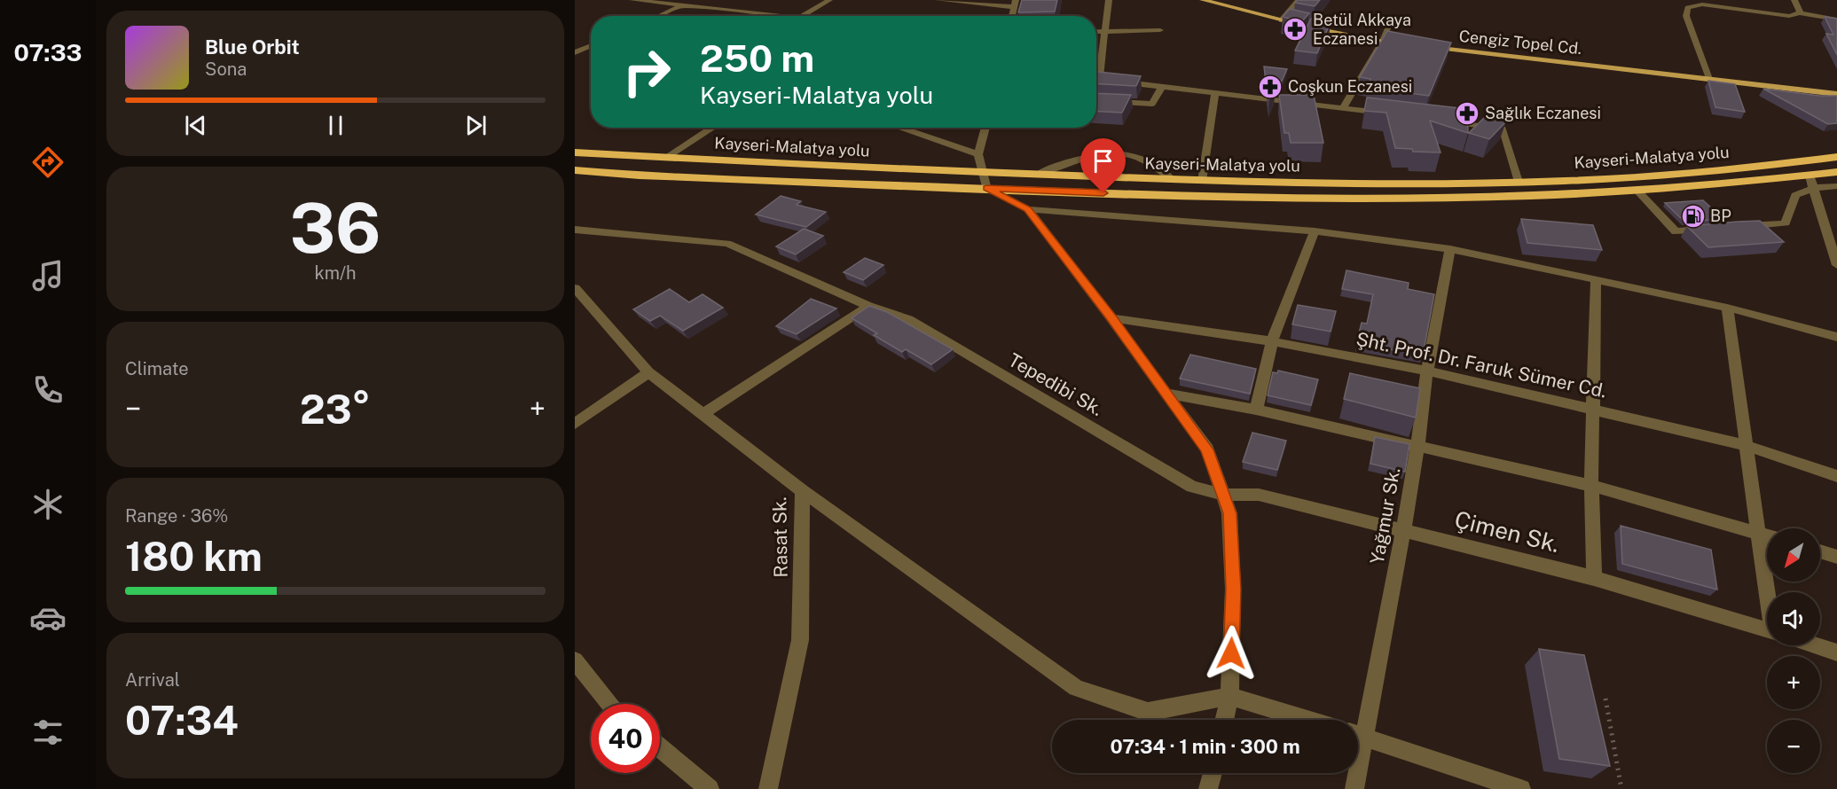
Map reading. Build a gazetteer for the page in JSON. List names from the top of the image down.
{
  "streets": {
    "highway": ["Kayseri-Malatya yolu"],
    "main road": ["Cengiz Topel Cd."],
    "street": [
      "Şht. Prof. Dr. Faruk Sümer Cd.",
      "Tepedibi Sk.",
      "Yağmur Sk.",
      "Çimen Sk.",
      "Rasat Sk."
    ]
  },
  "crossings": [
    ["Şht. Prof. Dr. Faruk Sümer Cd.", "Yağmur Sk."],
    ["Tepedibi Sk.", "Çimen Sk."],
    ["Yağmur Sk.", "Çimen Sk."]
  ],
  "places": {
    "pharmacy": ["Betül Akkaya Eczanesi", "Coşkun Eczanesi", "Sağlık Eczanesi"],
    "fuel station": ["BP"]
  },
  "north": "bottom left",
  "page": {
    "tabs": "07:33",
    "turn": ["250 m", "Kayseri-Malatya yolu"],
    "song": ["Blue Orbit", "Sona"],
    "tile": [
      ["36", "km/h"],
      "Climate",
      ["Range · 36%", "180 km"],
      ["Arrival", "07:34"]
    ],
    "heat": ["−", "23°", "+"],
    "map_buttons": ["+", "−"],
    "limit": "40",
    "trip": "07:34 · 1 min · 300 m"
  }
}
